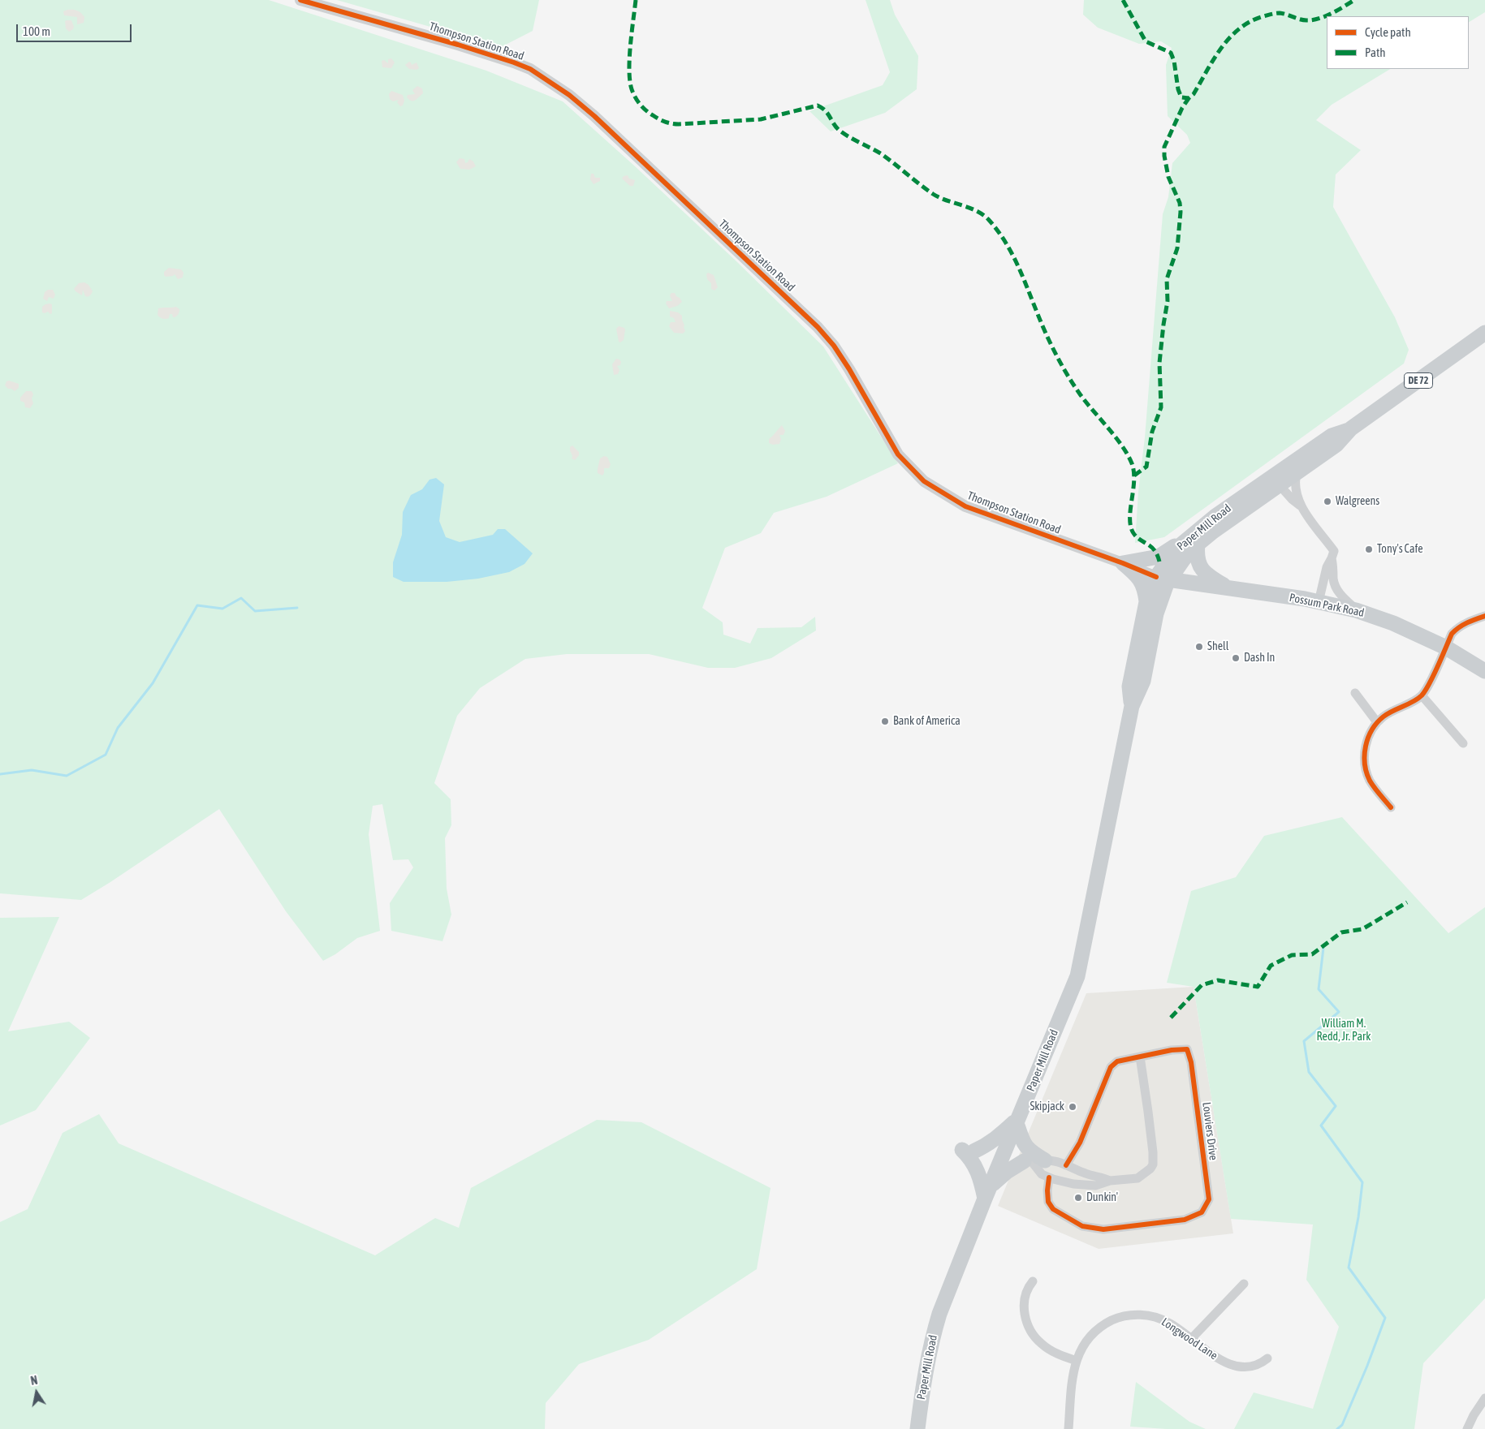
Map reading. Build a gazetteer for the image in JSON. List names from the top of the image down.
{
  "streets": {
    "main road": ["DE 72", "Paper Mill Road", "Possum Park Road"],
    "street": ["Thompson Station Road", "Louviers Drive", "Longwood Lane"]
  },
  "crossings": [
    ["Thompson Station Road", "Paper Mill Road"],
    ["Thompson Station Road", "Possum Park Road"],
    ["Paper Mill Road", "Possum Park Road"]
  ],
  "parks": ["William M. Redd, Jr. Park"],
  "places": [
    "Walgreens",
    "Tony's Cafe",
    "Shell",
    "Dash In",
    "Bank of America",
    "Skipjack",
    "Dunkin'"
  ],
  "legend": ["Cycle path", "Path"],
  "scale_bar": "100 m",
  "north": "top"
}
